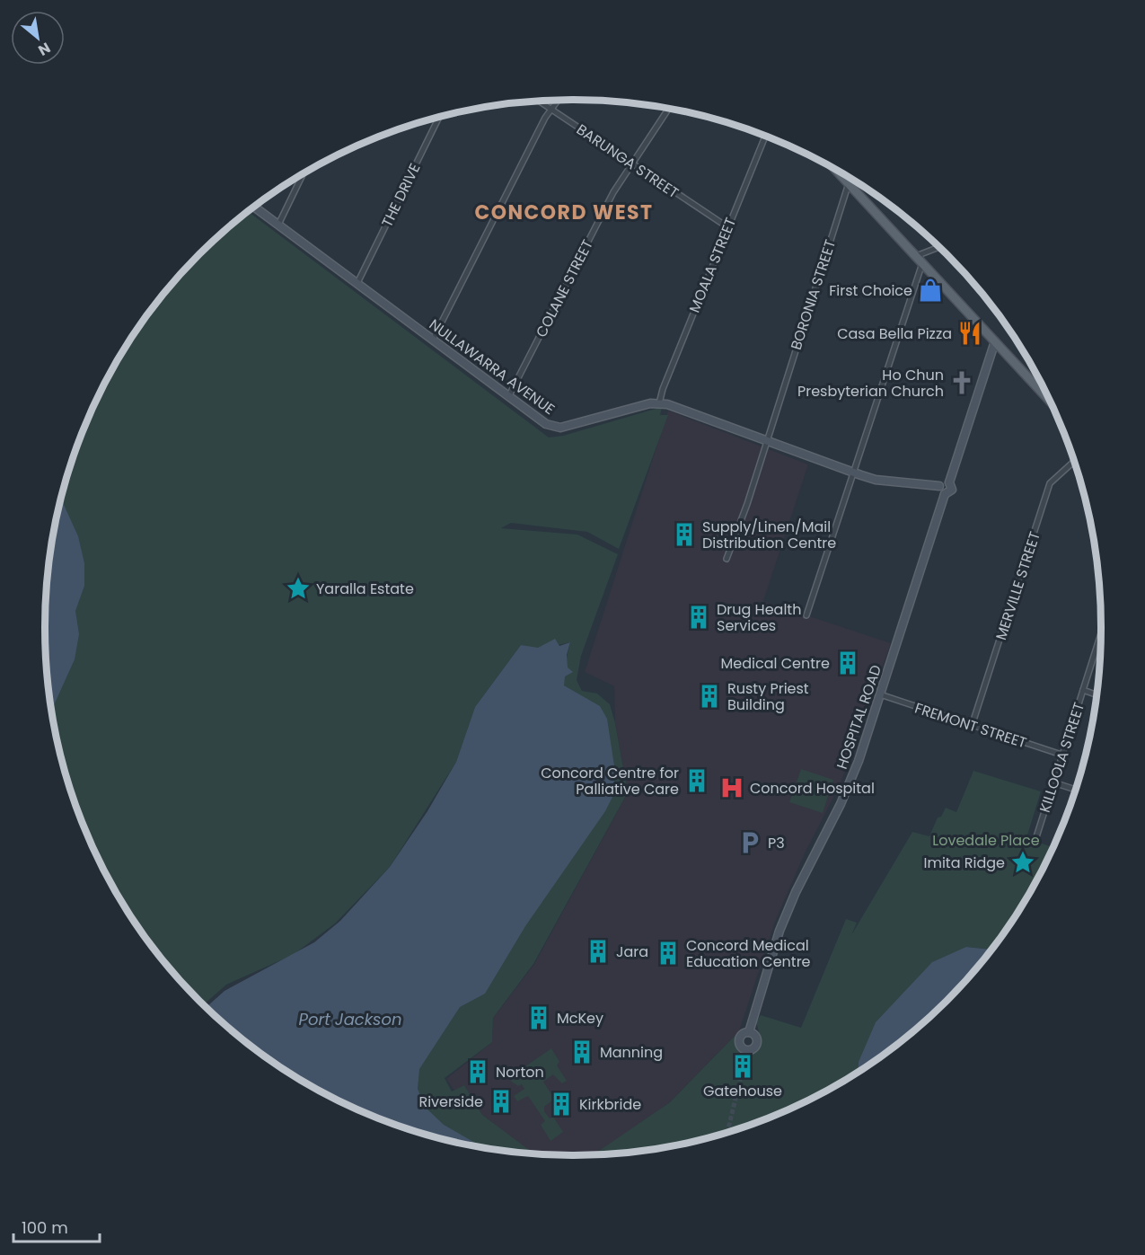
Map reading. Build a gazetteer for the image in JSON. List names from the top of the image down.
{
  "streets": {
    "main road": ["NULLAWARRA AVENUE", "HOSPITAL ROAD"],
    "street": [
      "BARUNGA STREET",
      "THE DRIVE",
      "MOALA STREET",
      "COLANE STREET",
      "BORONIA STREET",
      "MERVILLE STREET",
      "FREMONT STREET",
      "KILLOOLA STREET"
    ]
  },
  "crossings": [
    ["BARUNGA STREET", "MOALA STREET"],
    ["BARUNGA STREET", "COLANE STREET"],
    ["THE DRIVE", "NULLAWARRA AVENUE"],
    ["MOALA STREET", "NULLAWARRA AVENUE"],
    ["COLANE STREET", "NULLAWARRA AVENUE"],
    ["BORONIA STREET", "NULLAWARRA AVENUE"],
    ["NULLAWARRA AVENUE", "HOSPITAL ROAD"],
    ["MERVILLE STREET", "FREMONT STREET"],
    ["HOSPITAL ROAD", "FREMONT STREET"],
    ["FREMONT STREET", "KILLOOLA STREET"]
  ],
  "districts": ["CONCORD WEST"],
  "water": ["Port Jackson"],
  "parks": ["Lovedale Place"],
  "places": {
    "shop": ["First Choice"],
    "restaurant": ["Casa Bella Pizza"],
    "church": ["Ho Chun Presbyterian Church"],
    "building": [
      "Supply/Linen/Mail Distribution Centre",
      "Drug Health Services",
      "Medical Centre",
      "Rusty Priest Building",
      "Concord Centre for Palliative Care",
      "Jara",
      "Concord Medical Education Centre",
      "McKey",
      "Manning",
      "Gatehouse",
      "Norton",
      "Riverside",
      "Kirkbride"
    ],
    "place": ["Yaralla Estate", "Imita Ridge"],
    "hospital": ["Concord Hospital"],
    "parking": ["P3"]
  },
  "scale_bar": "100 m",
  "north": "bottom right"
}
